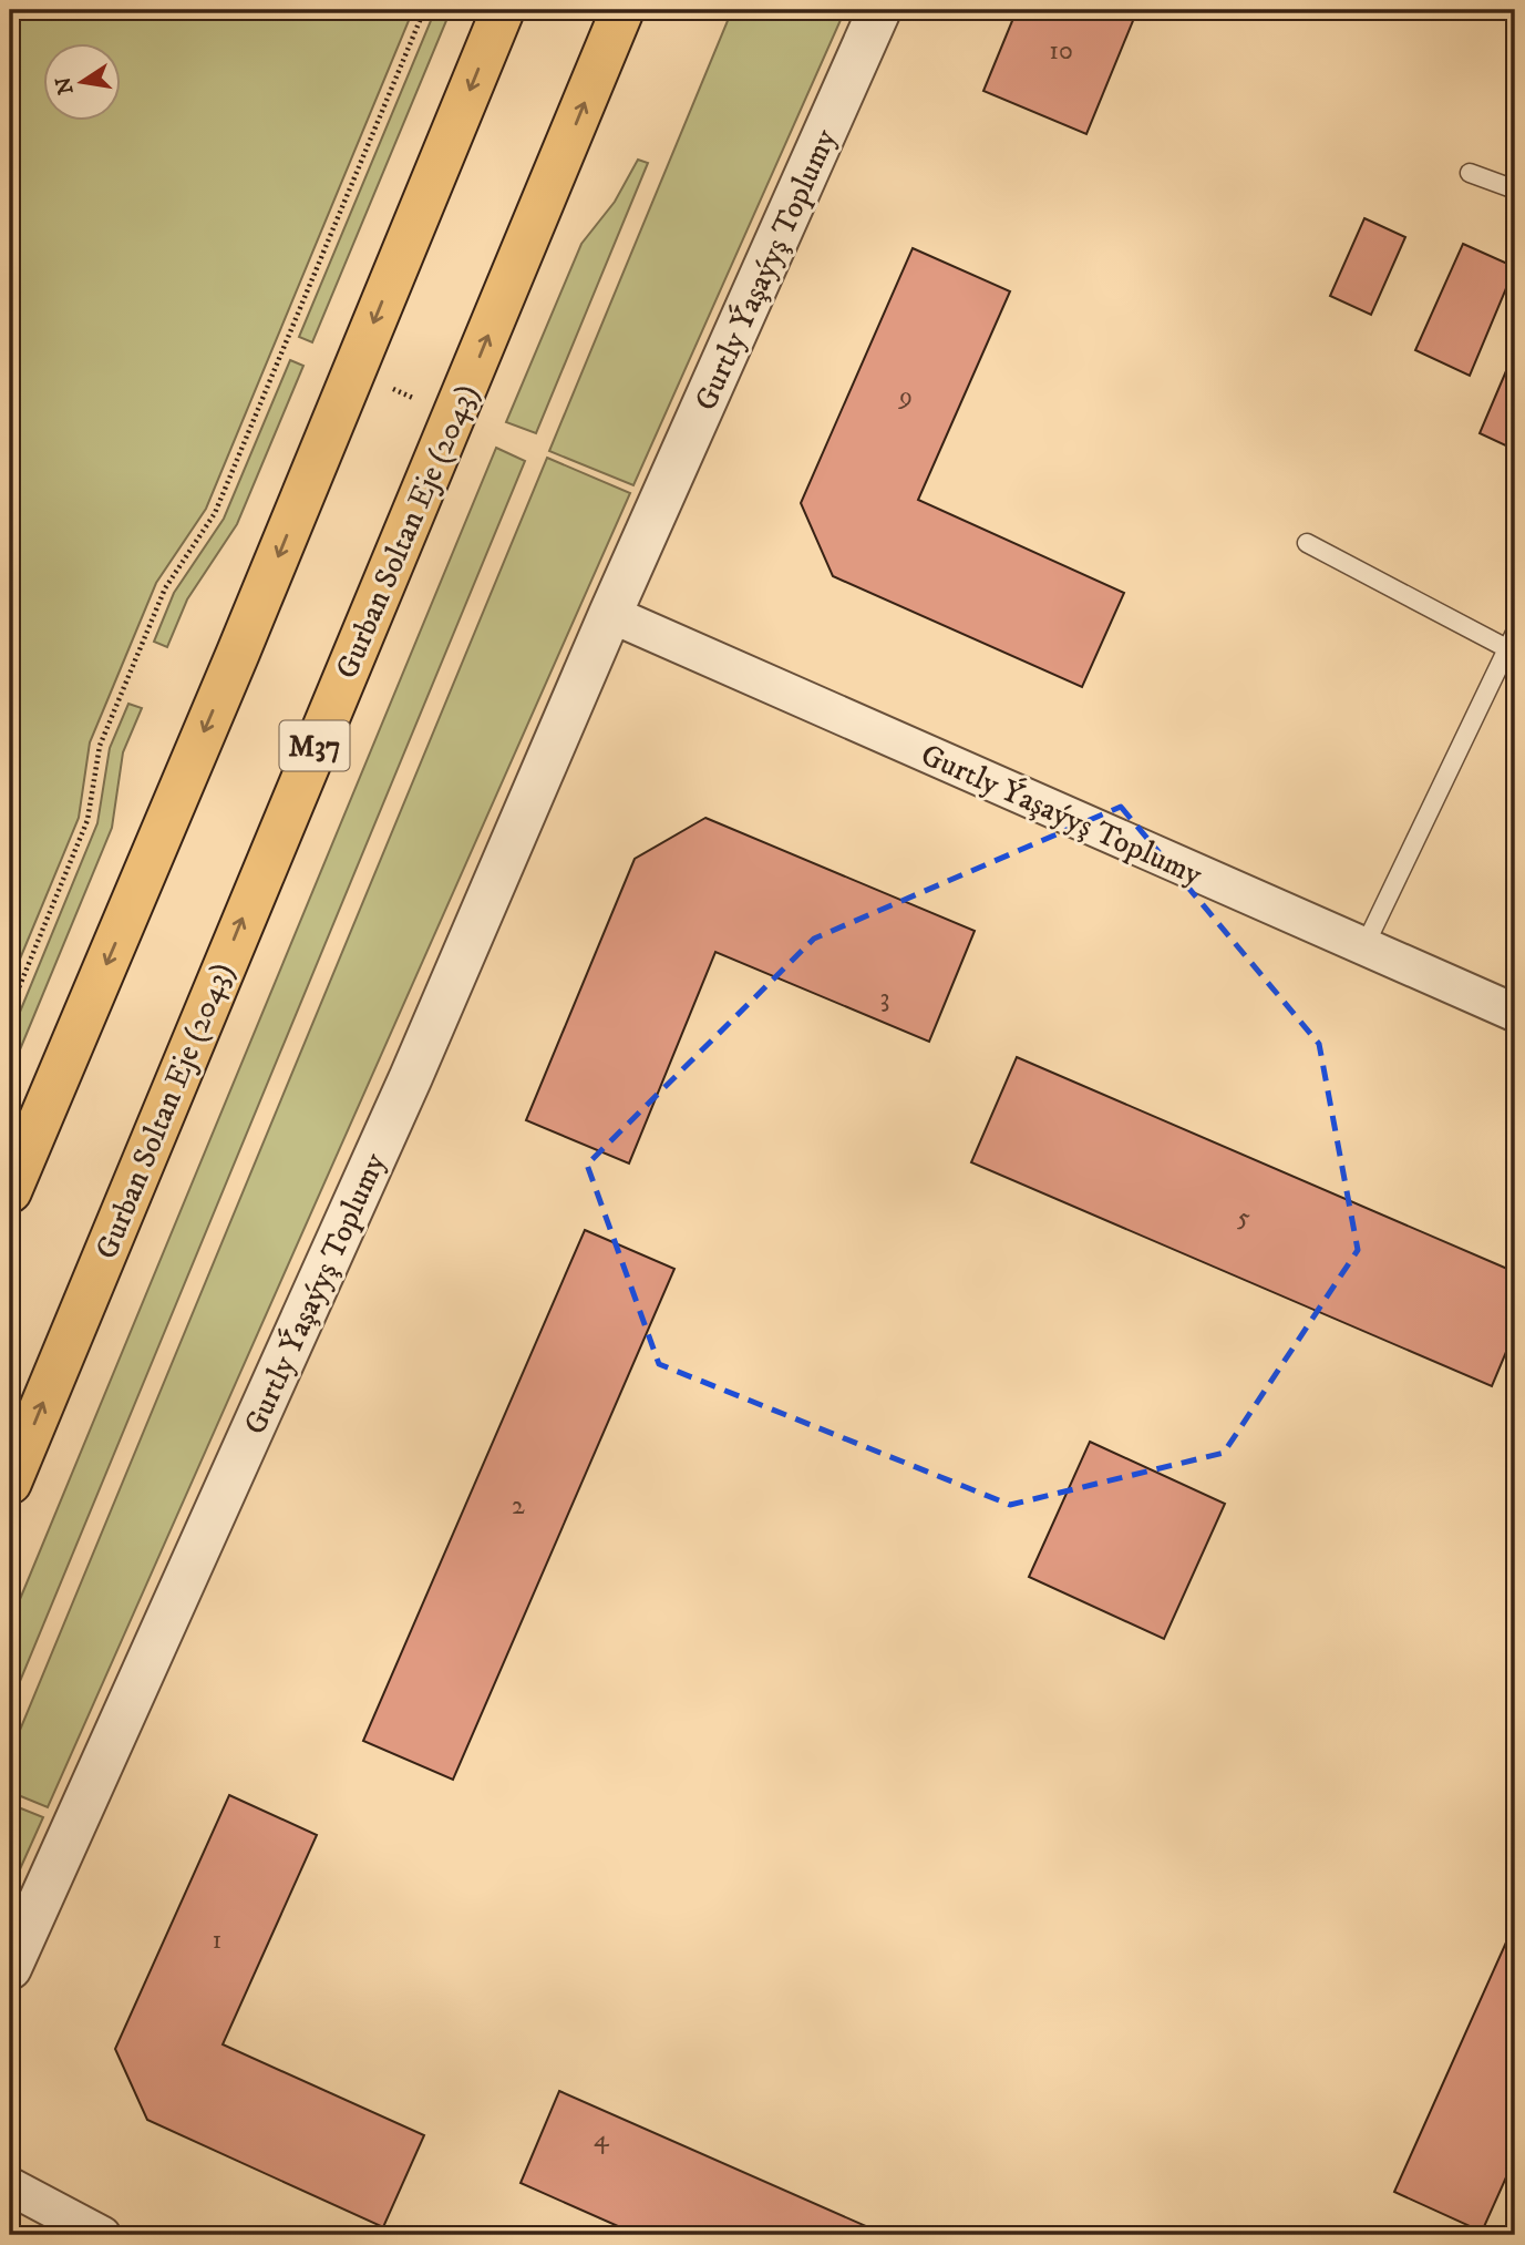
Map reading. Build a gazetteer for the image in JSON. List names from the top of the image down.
{
  "streets": {
    "highway": ["Gurban Soltan Eje (2043)", "M37"],
    "street": ["Gurtly Ýaşaýyş Toplumy"]
  },
  "house_numbers": [
    "10",
    "9",
    "3",
    "5",
    "2",
    "1",
    "4"
  ],
  "north": "left"
}
